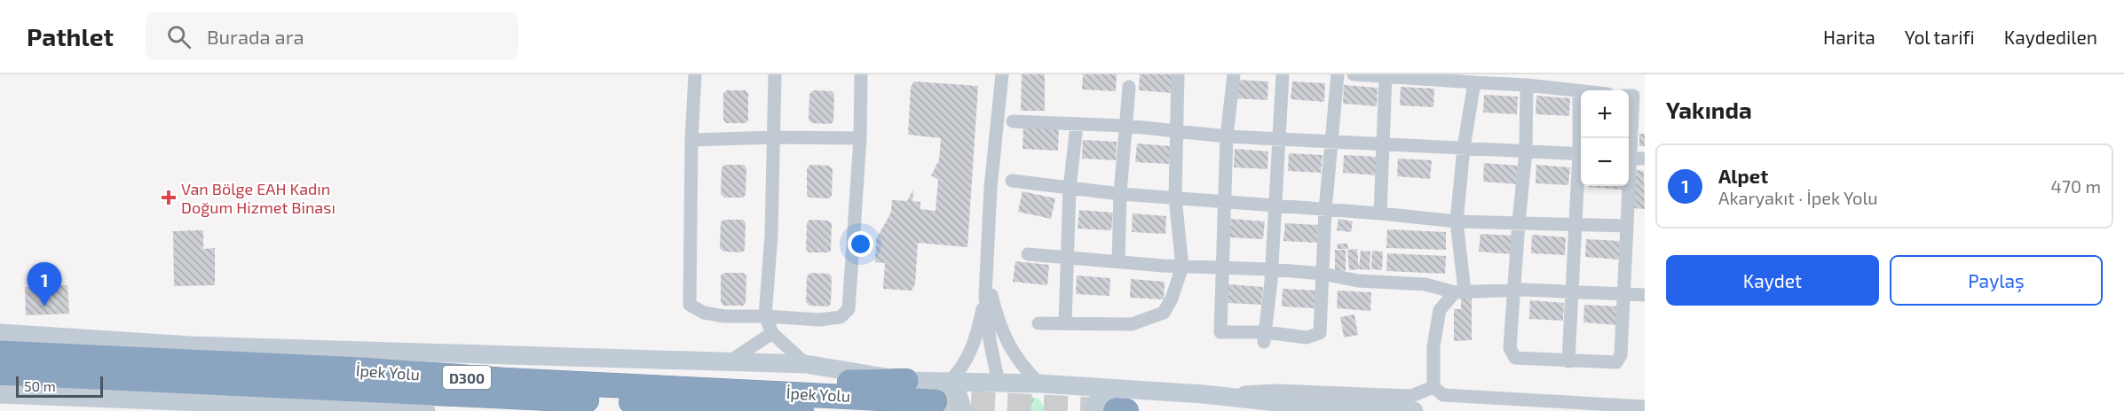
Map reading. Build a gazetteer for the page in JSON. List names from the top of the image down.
{
  "streets": {
    "highway": ["İpek Yolu", "D300"]
  },
  "places": {
    "health": ["Van Bölge EAH Kadın Doğum Hizmet Binası"]
  },
  "scale_bar": "50 m",
  "page": {
    "header": "Pathlet",
    "search": "Burada ara",
    "nav": ["Harita", "Yol tarifi", "Kaydedilen"],
    "heading": "Yakında",
    "map_buttons": ["+", "−"],
    "list": [
      {
        "mark": "1",
        "name": "Alpet",
        "note": "Akaryakıt · İpek Yolu",
        "value": "470 m"
      }
    ],
    "buttons": ["Kaydet", "Paylaş"],
    "pins": "1",
    "scale": "50 m"
  }
}
